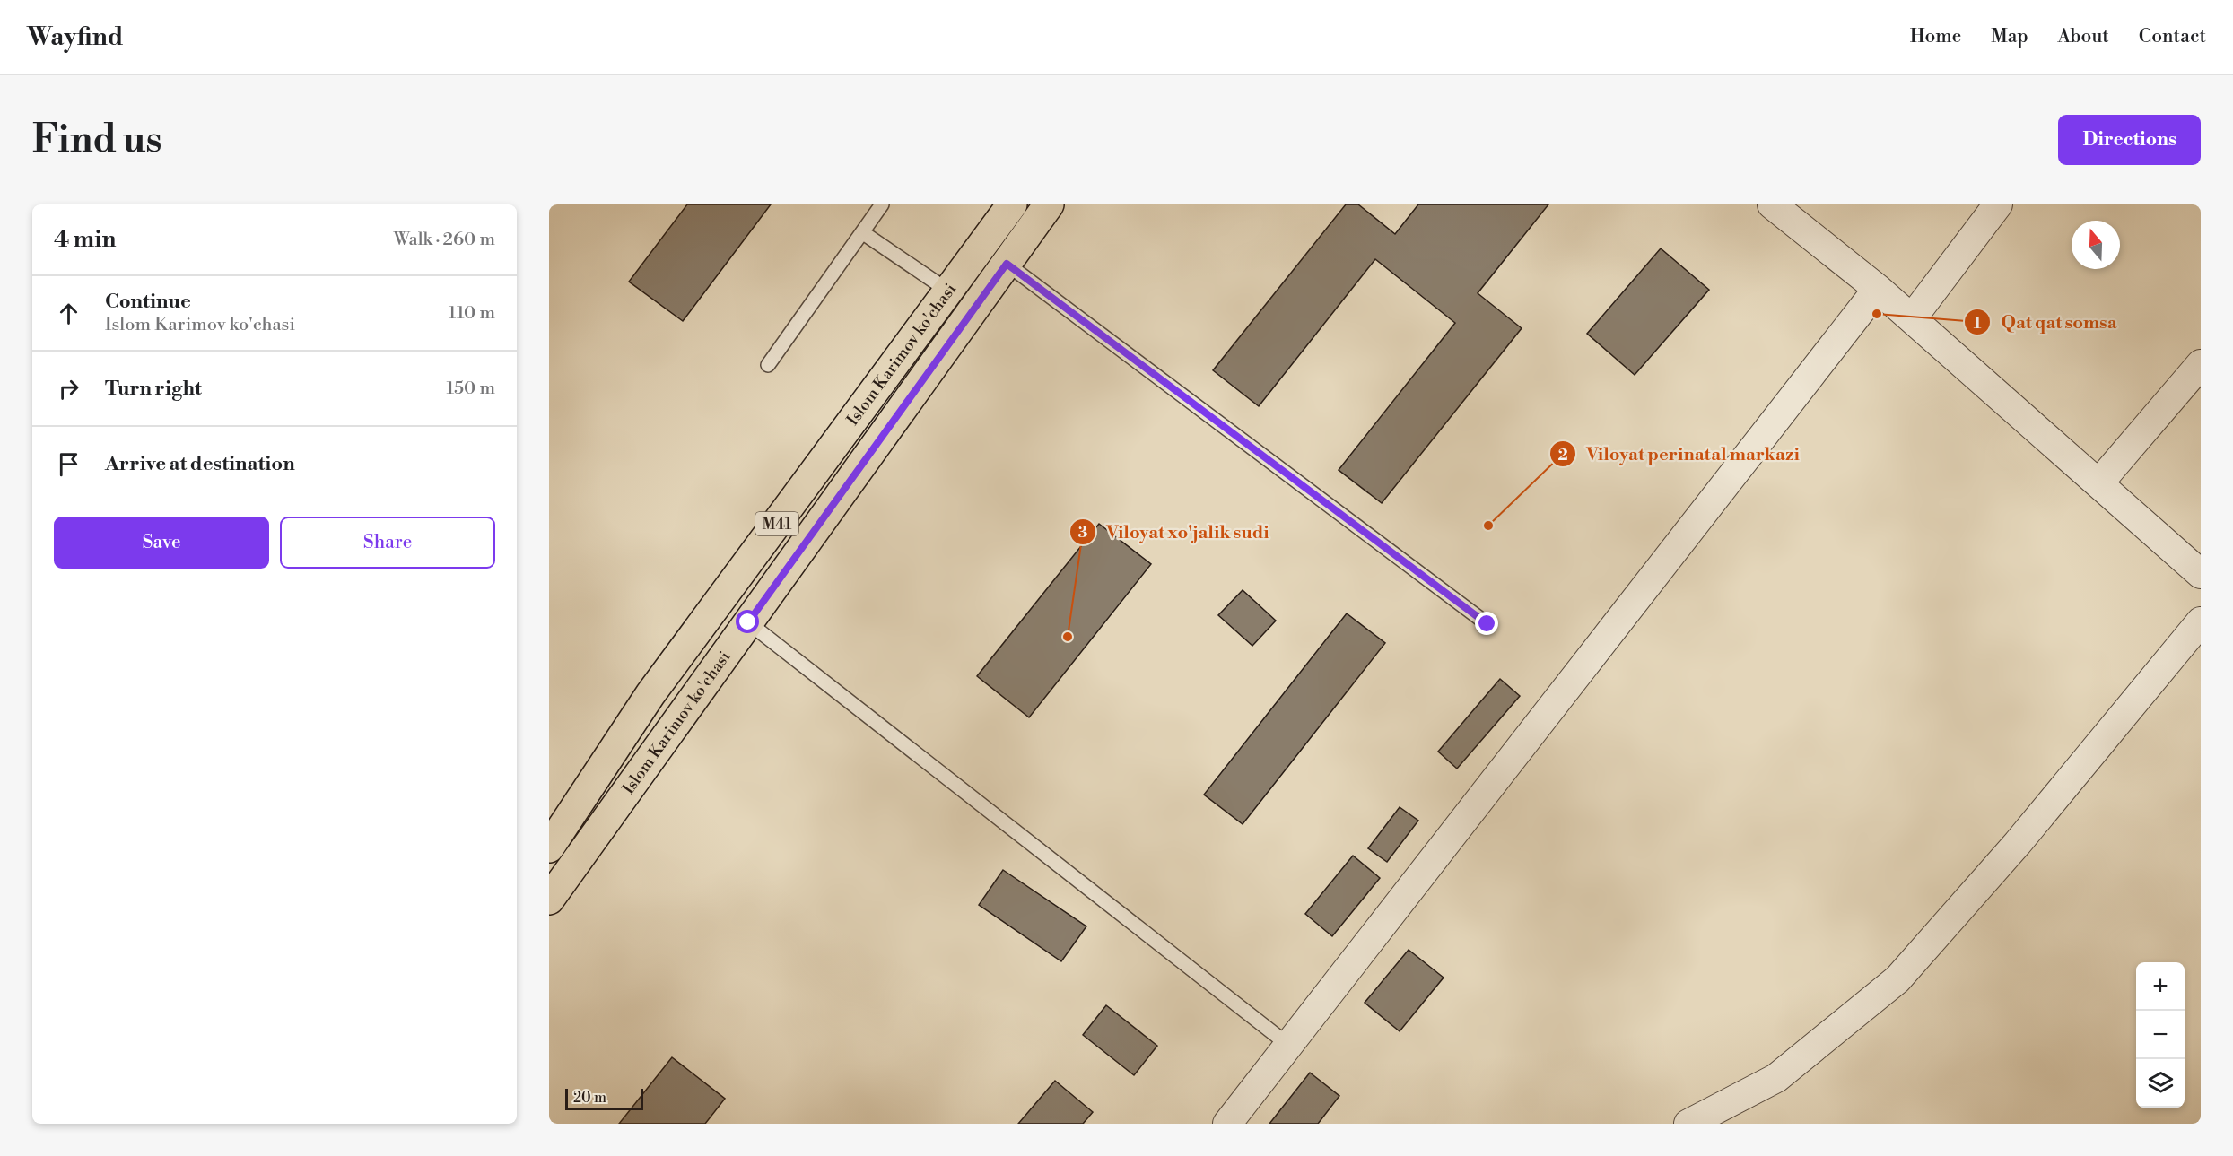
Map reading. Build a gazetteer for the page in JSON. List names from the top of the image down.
{
  "streets": {
    "main road": ["Islom Karimov ko'chasi", "M41"]
  },
  "places": ["Qat qat somsa", "Viloyat perinatal markazi", "Viloyat xo'jalik sudi"],
  "scale_bar": "20 m",
  "north": "top",
  "page": {
    "header": "Wayfind",
    "nav": [
      "Home",
      "Map",
      "About",
      "Contact"
    ],
    "buttons": [
      "Directions",
      ["Save", "Share"]
    ],
    "title": "Find us",
    "heading": ["4 min", "Walk · 260 m"],
    "list": [
      ["Continue", "Islom Karimov ko'chasi", "110 m"],
      ["Turn right", "150 m"],
      "Arrive at destination"
    ],
    "map_buttons": ["+", "−"],
    "scale": "20 m"
  }
}
